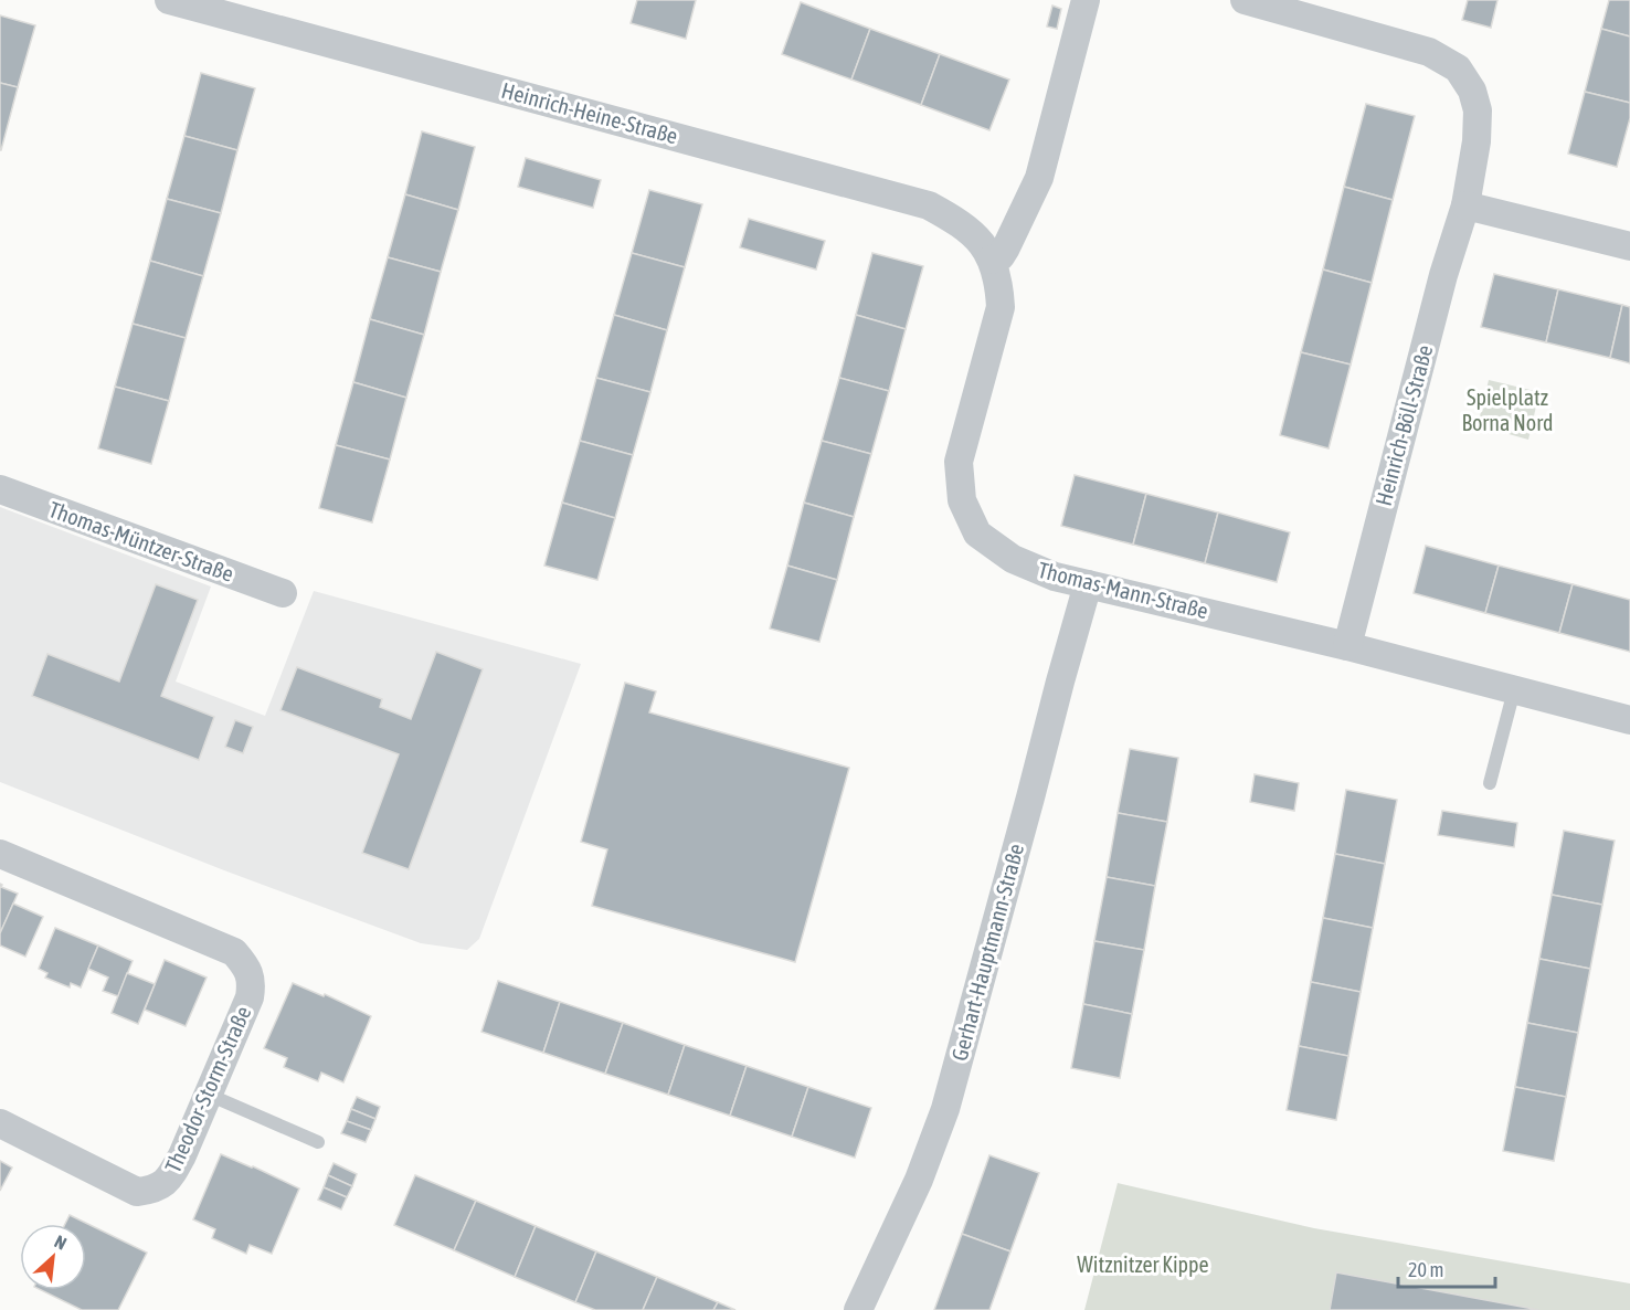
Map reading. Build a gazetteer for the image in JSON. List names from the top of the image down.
{
  "streets": {
    "street": [
      "Heinrich-Heine-Straße",
      "Heinrich-Böll-Straße",
      "Thomas-Müntzer-Straße",
      "Thomas-Mann-Straße",
      "Gerhart-Hauptmann-Straße",
      "Theodor-Storm-Straße"
    ]
  },
  "crossings": [
    ["Heinrich-Heine-Straße", "Thomas-Mann-Straße"],
    ["Heinrich-Böll-Straße", "Thomas-Mann-Straße"],
    ["Thomas-Mann-Straße", "Gerhart-Hauptmann-Straße"]
  ],
  "parks": ["Spielplatz Borna Nord", "Witznitzer Kippe"],
  "scale_bar": "20 m",
  "north": "top right"
}
